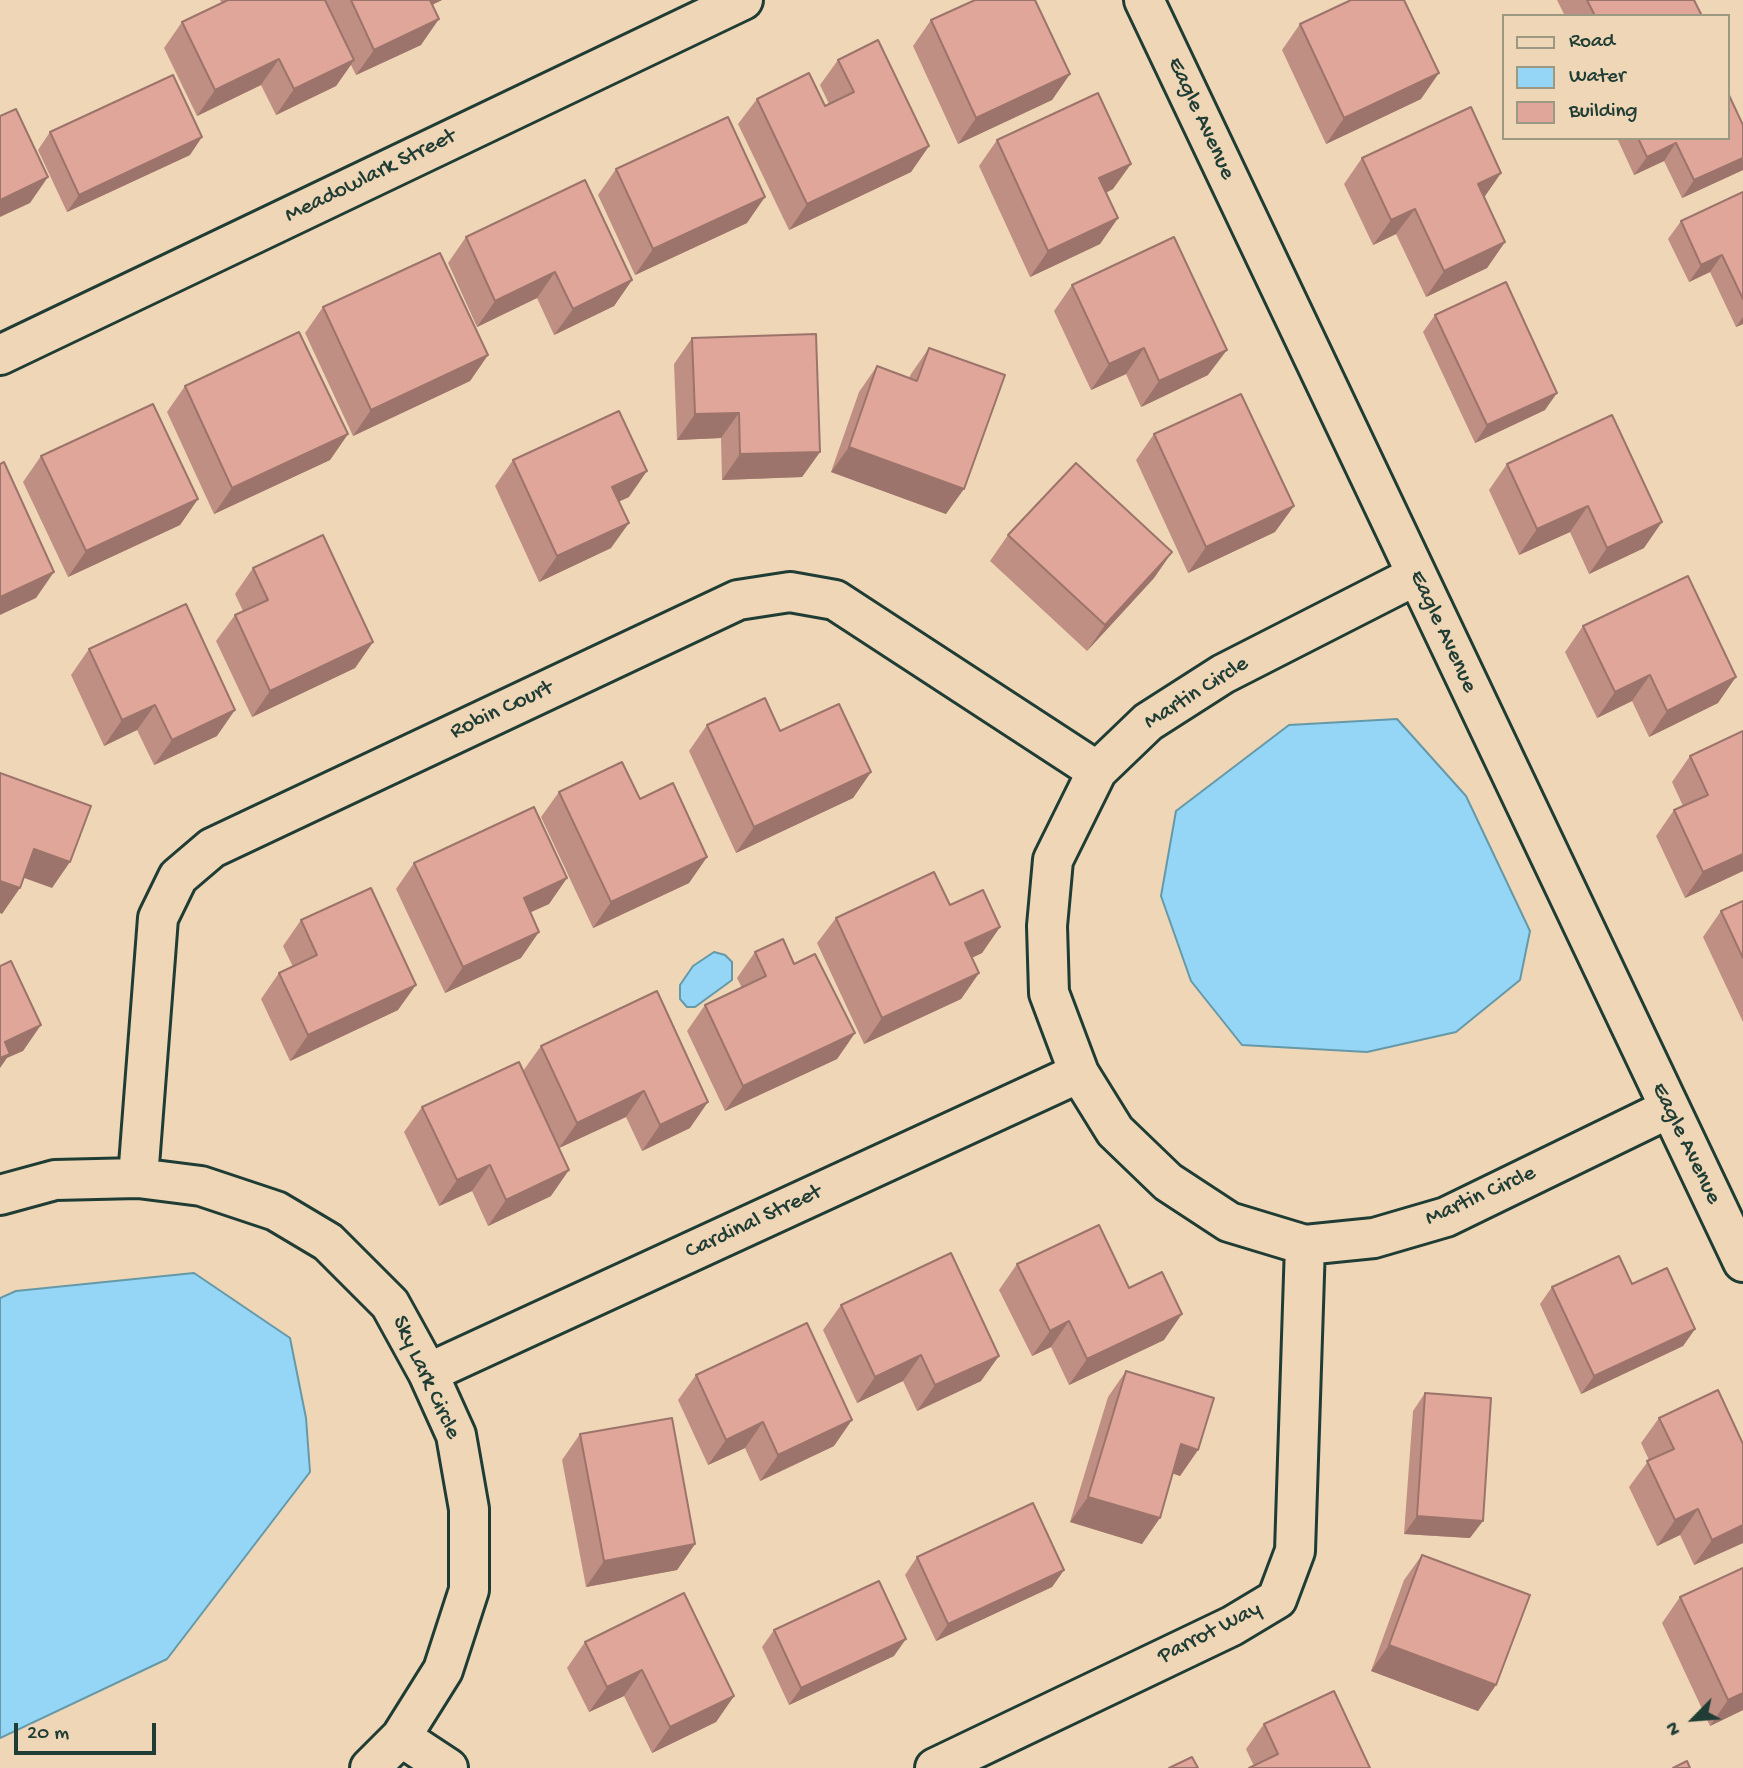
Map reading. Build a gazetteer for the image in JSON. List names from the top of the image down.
{
  "streets": {
    "street": [
      "Eagle Avenue",
      "Meadowlark Street",
      "Martin Circle",
      "Robin Court",
      "Cardinal Street",
      "Sky Lark Circle",
      "Parrot Way"
    ]
  },
  "crossings": [
    ["Eagle Avenue", "Martin Circle"],
    ["Martin Circle", "Robin Court"],
    ["Martin Circle", "Cardinal Street"],
    ["Martin Circle", "Parrot Way"],
    ["Robin Court", "Sky Lark Circle"],
    ["Cardinal Street", "Sky Lark Circle"]
  ],
  "legend": ["Road", "Water", "Building"],
  "scale_bar": "20 m",
  "north": "bottom left"
}
